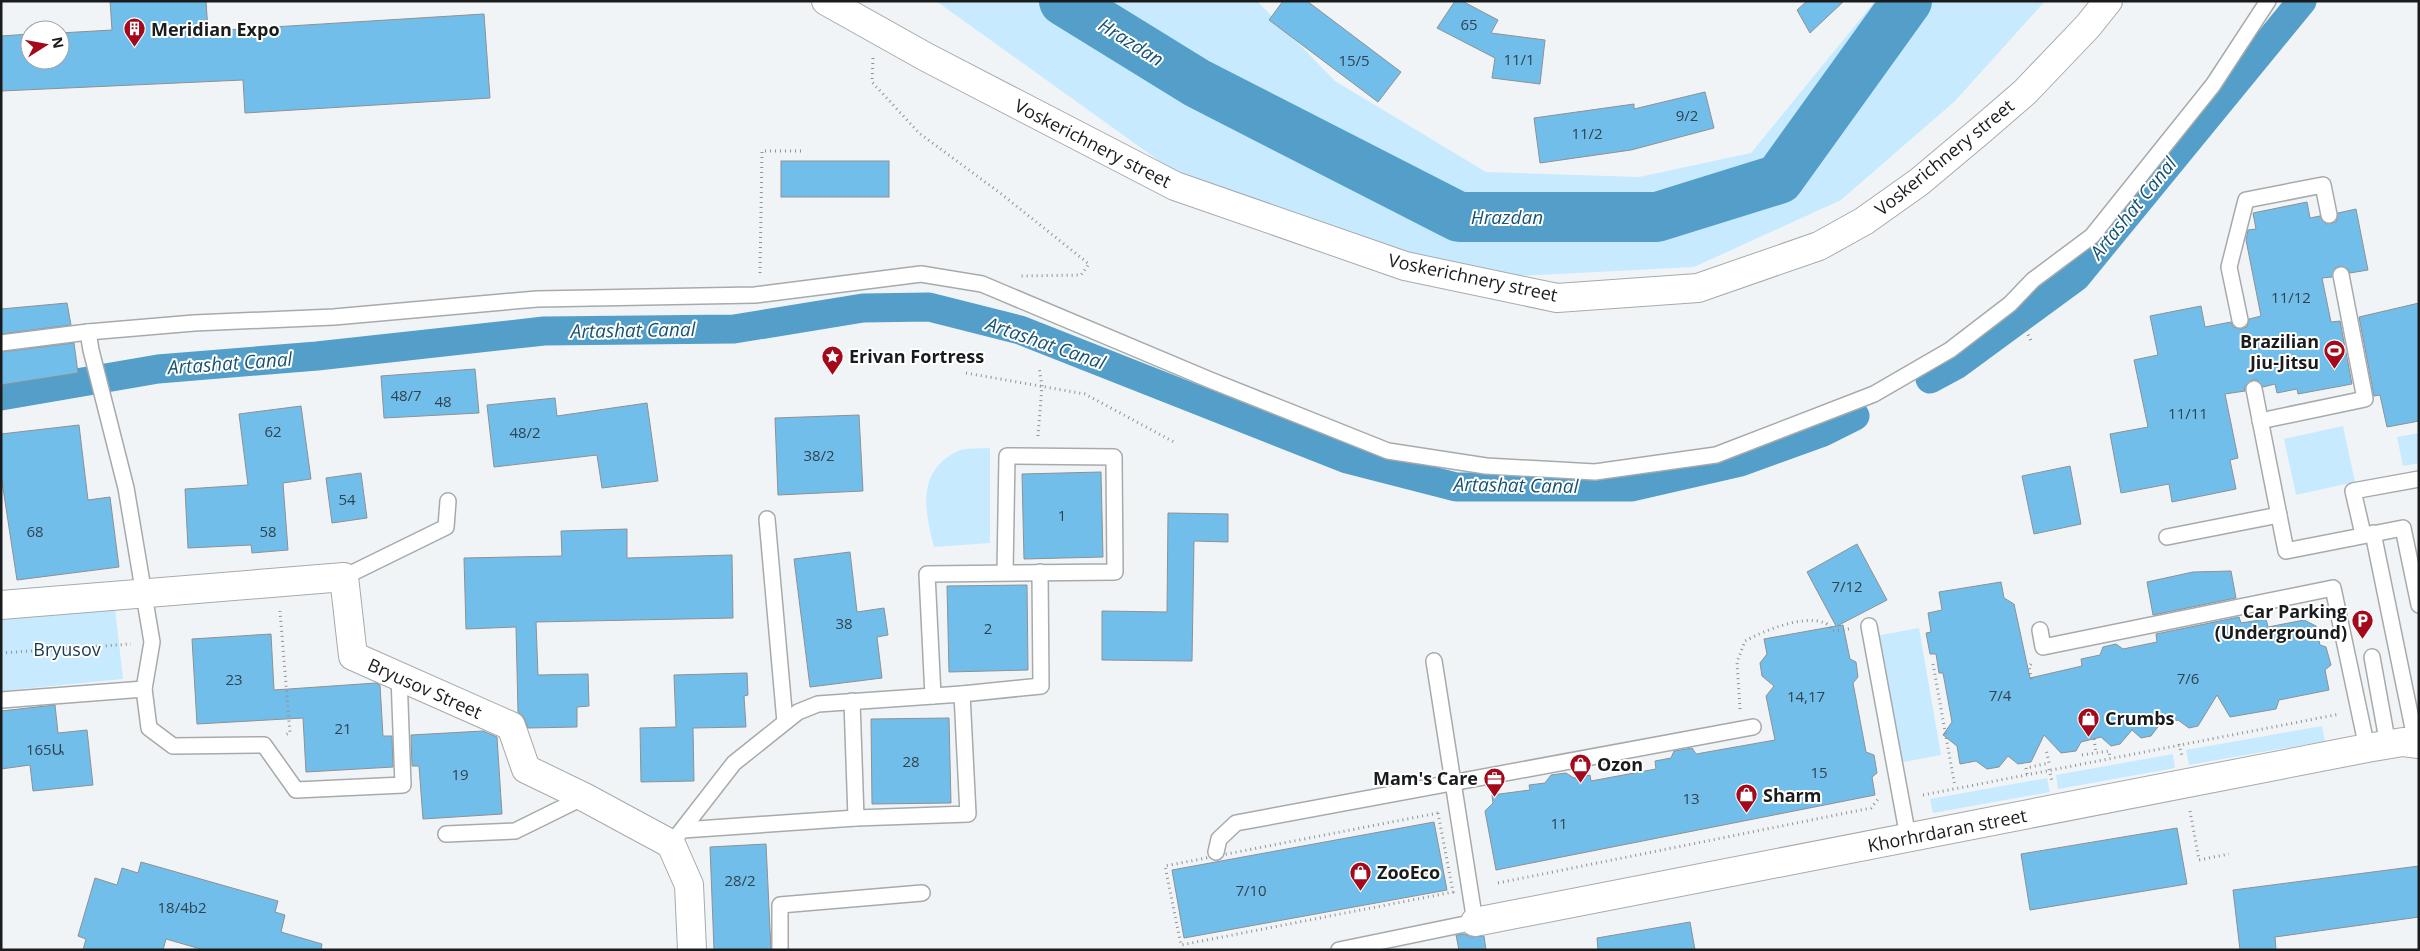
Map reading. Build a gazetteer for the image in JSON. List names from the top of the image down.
{
  "streets": {
    "street": ["Voskerichnery street", "Bryusov Street", "Khorhrdaran street"]
  },
  "water": ["Hrazdan", "Artashat Canal"],
  "parks": ["Bryusov"],
  "places": {
    "building": ["Meridian Expo"],
    "sports": ["Brazilian Jiu-Jitsu"],
    "place": ["Erivan Fortress"],
    "parking": ["Car Parking (Underground)"],
    "shop": [
      "Crumbs",
      "Ozon",
      "Sharm",
      "ZooEco"
    ],
    "office": ["Mam's Care"]
  },
  "house_numbers": [
    "65",
    "11/1",
    "15/5",
    "9/2",
    "11/2",
    "11/12",
    "48/7",
    "48",
    "11/11",
    "62",
    "48/2",
    "38/2",
    "54",
    "1",
    "68",
    "58",
    "7/12",
    "38",
    "2",
    "7/6",
    "23",
    "7/4",
    "14,17",
    "21",
    "165Ա",
    "28",
    "15",
    "19",
    "13",
    "11",
    "28/2",
    "7/10",
    "18/4b2"
  ],
  "north": "right"
}
